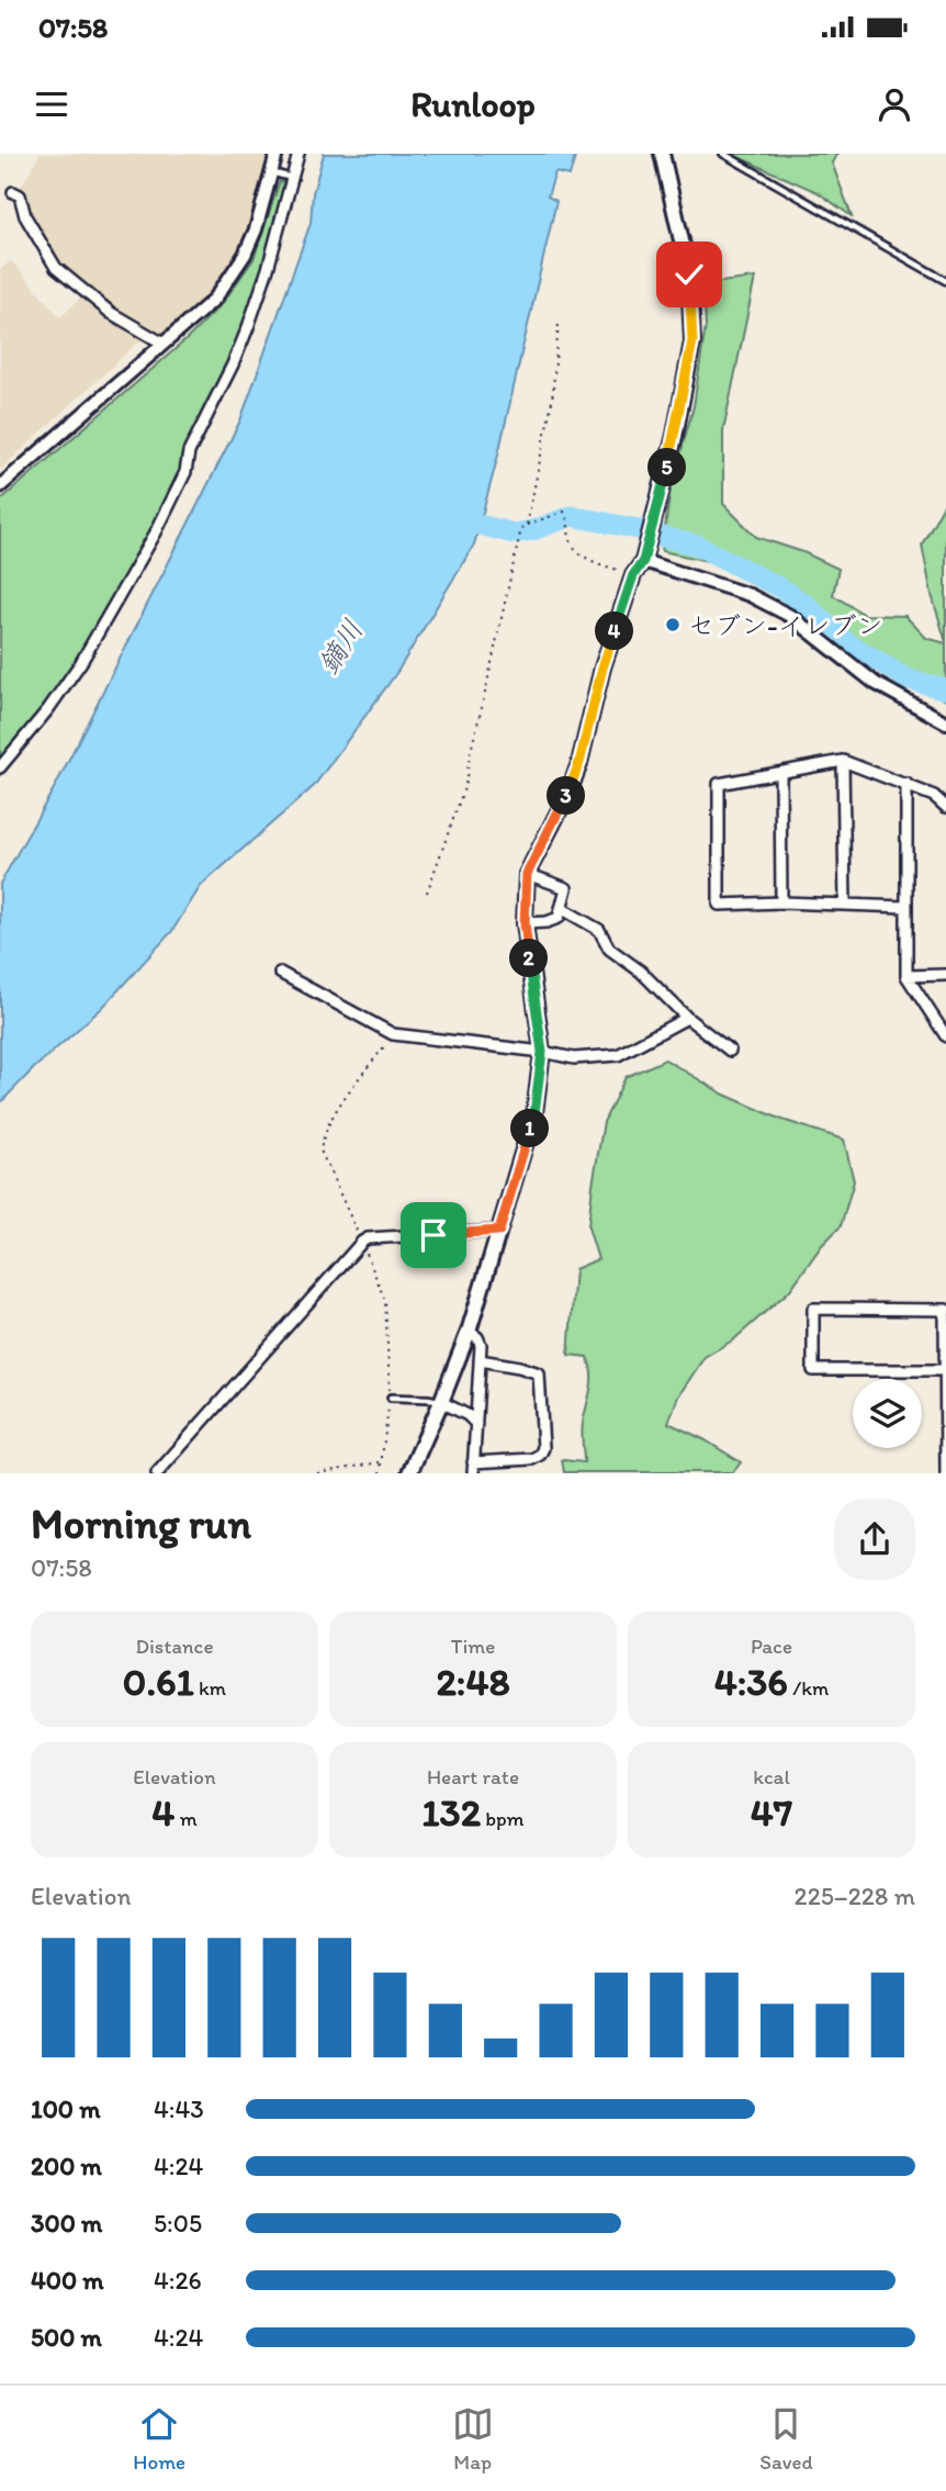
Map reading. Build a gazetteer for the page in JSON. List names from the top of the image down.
{
  "water": ["鏑川"],
  "places": ["セブン-イレブン"],
  "page": {
    "status": "07:58",
    "header": "Runloop",
    "pins": [
      "5",
      "4",
      "3",
      "2",
      "1"
    ],
    "heading": ["Morning run", "07:58"],
    "stats": [
      ["Distance", "0.61 km"],
      ["Time", "2:48"],
      ["Pace", "4:36 /km"],
      ["Elevation", "4 m"],
      ["Heart rate", "132 bpm"],
      ["kcal", "47"]
    ],
    "chart": ["Elevation", "225–228 m"],
    "list": [
      {
        "name": "100 m",
        "note": "4:43"
      },
      {
        "name": "200 m",
        "note": "4:24"
      },
      {
        "name": "300 m",
        "note": "5:05"
      },
      {
        "name": "400 m",
        "note": "4:26"
      },
      {
        "name": "500 m",
        "note": "4:24"
      }
    ],
    "tabs": ["Home", "Map", "Saved"]
  }
}
